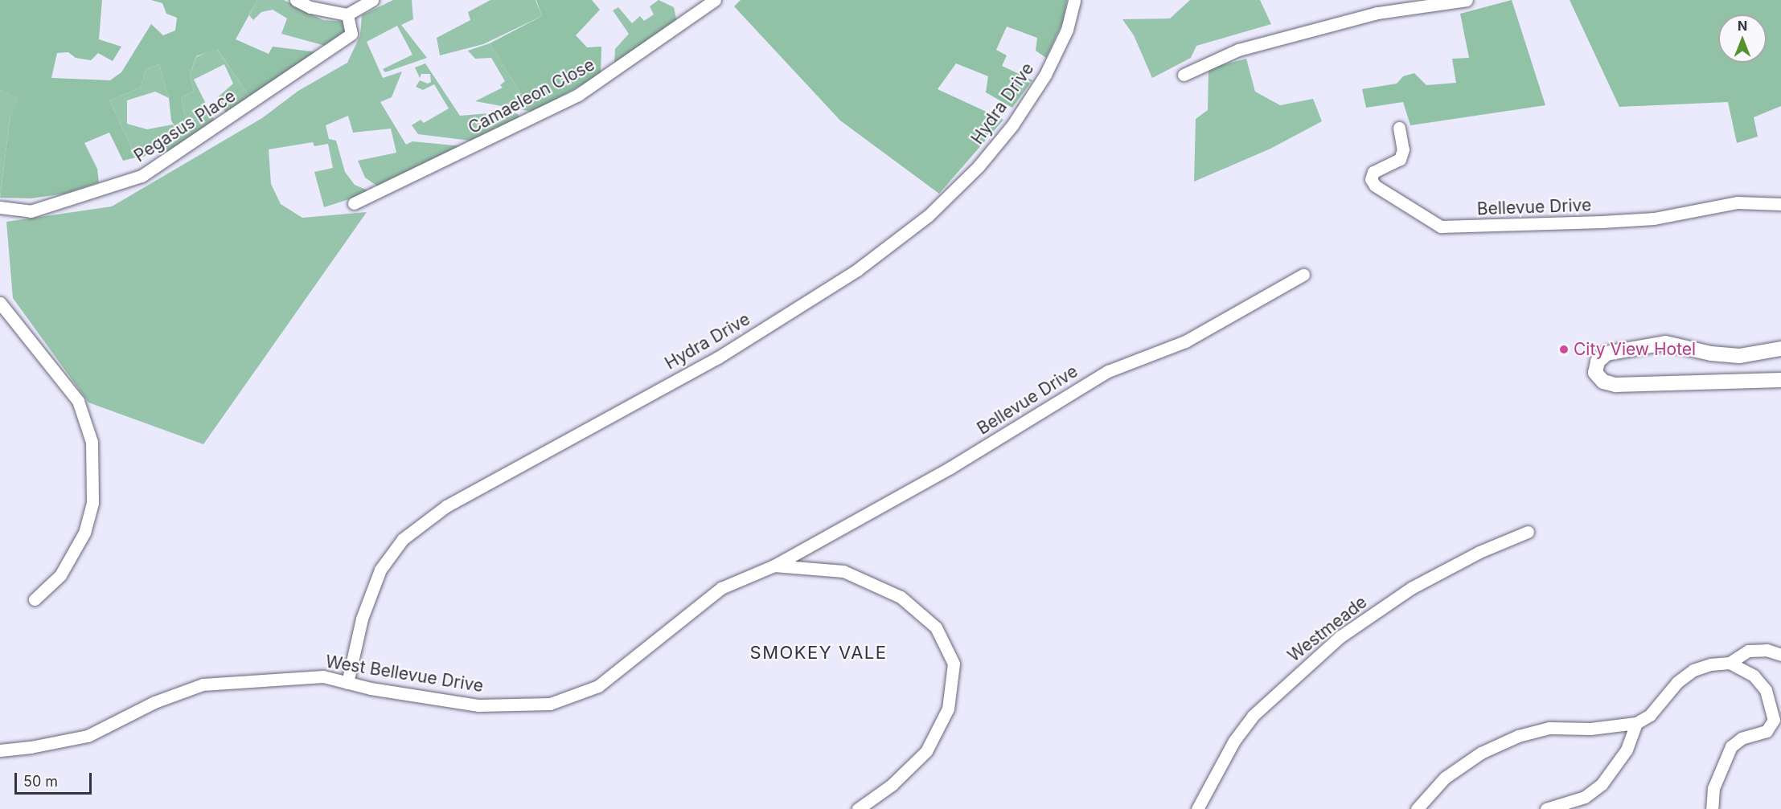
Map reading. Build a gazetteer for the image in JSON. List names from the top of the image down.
{
  "streets": {
    "street": [
      "Camaeleon Close",
      "Hydra Drive",
      "Pegasus Place",
      "Bellevue Drive",
      "Westmeade",
      "West Bellevue Drive"
    ]
  },
  "crossings": [
    ["Hydra Drive", "West Bellevue Drive"],
    ["Bellevue Drive", "West Bellevue Drive"]
  ],
  "districts": ["SMOKEY VALE"],
  "places": ["City View Hotel"],
  "scale_bar": "50 m",
  "north": "top"
}
